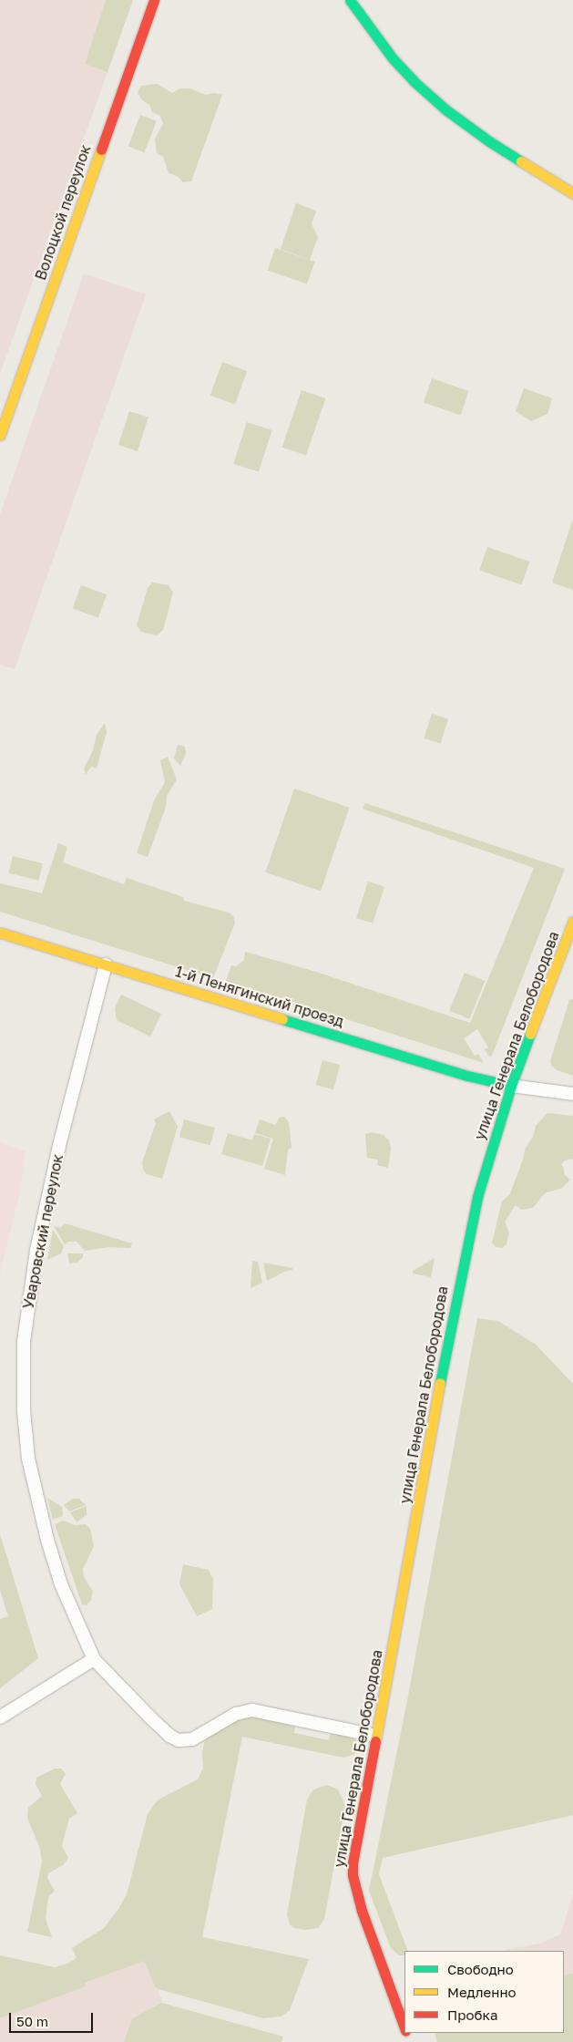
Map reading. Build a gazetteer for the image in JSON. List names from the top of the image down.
{
  "streets": {
    "main road": ["Волоцкой переулок", "1-й Пенягинский проезд", "улица Генерала Белобородова"],
    "street": ["Уваровский переулок"]
  },
  "crossings": [
    ["1-й Пенягинский проезд", "улица Генерала Белобородова"],
    ["1-й Пенягинский проезд", "Уваровский переулок"],
    ["улица Генерала Белобородова", "Уваровский переулок"]
  ],
  "legend": ["Свободно", "Медленно", "Пробка"],
  "scale_bar": "50 m"
}
